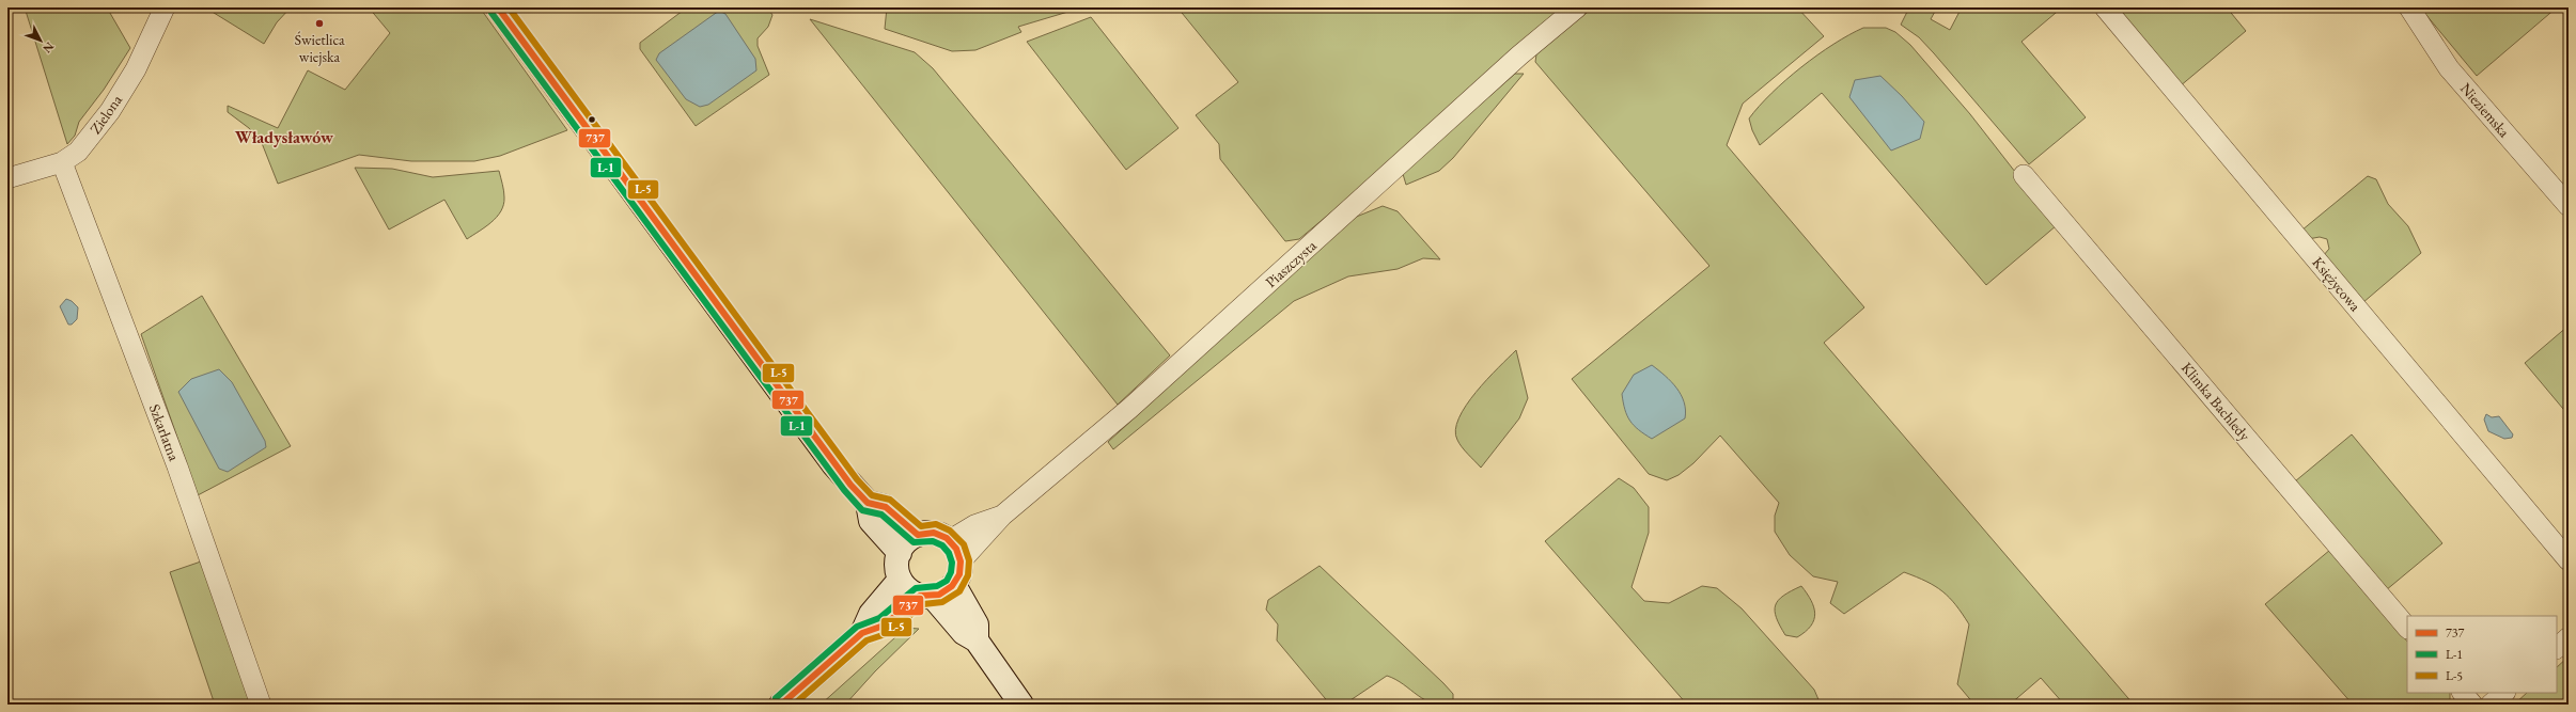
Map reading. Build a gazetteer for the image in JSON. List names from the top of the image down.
{
  "streets": {
    "street": [
      "Nieziemska",
      "Zielona",
      "Piaszczysta",
      "Księżycowa",
      "Klimka Bachledy",
      "Szkarłatna"
    ]
  },
  "crossings": [
    ["Zielona", "Szkarłatna"]
  ],
  "districts": ["Władysławów"],
  "places": ["Świetlica wiejska"],
  "lines": ["transit line 737", "transit line L-5", "transit line L-1"],
  "legend": ["737", "L-1", "L-5"],
  "north": "bottom right"
}
